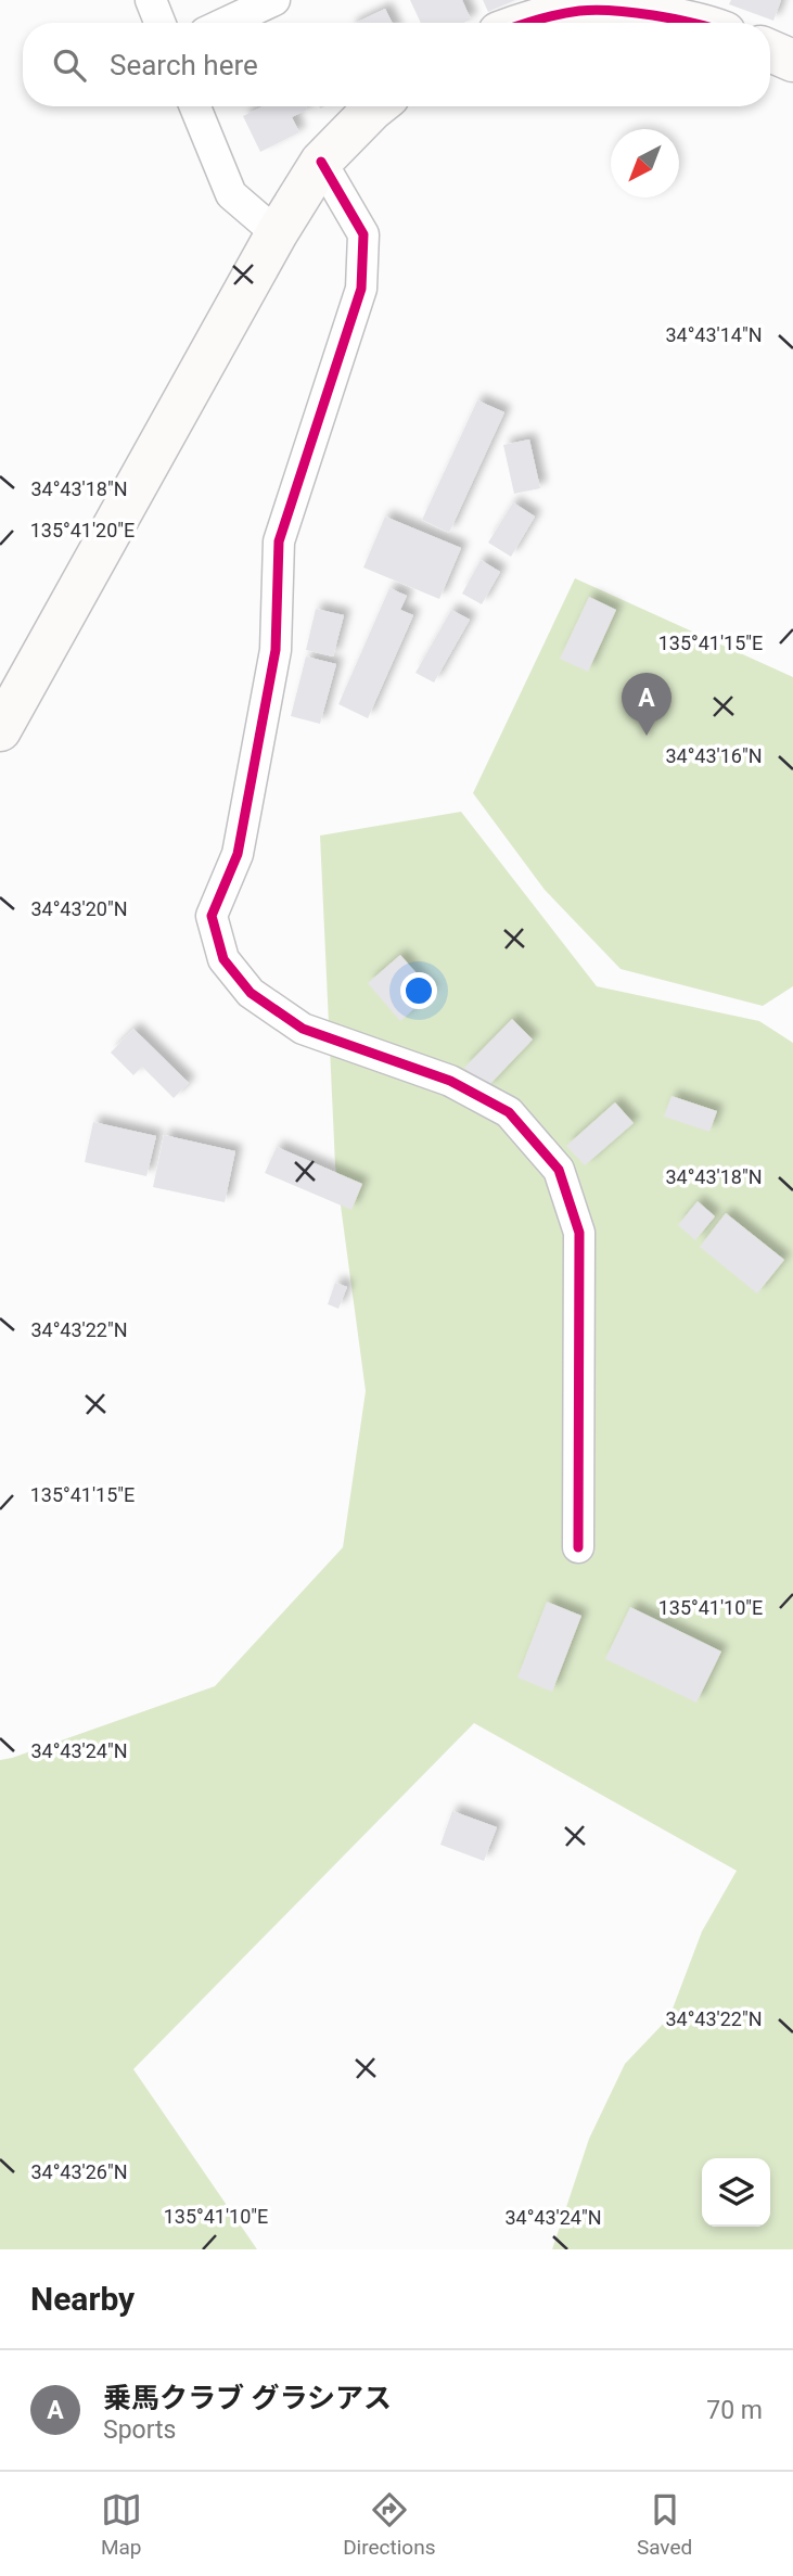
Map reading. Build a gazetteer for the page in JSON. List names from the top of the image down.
{
  "north": "bottom left",
  "page": {
    "search": "Search here",
    "pins": "A",
    "heading": "Nearby",
    "list": [
      {
        "mark": "A",
        "name": "乗馬クラブ グラシアス",
        "note": "Sports",
        "value": "70 m"
      }
    ],
    "nav": ["Map", "Directions", "Saved"]
  },
  "coordinates": [
    "34°43'14\"N",
    "34°43'18\"N",
    "135°41'20\"E",
    "135°41'15\"E",
    "34°43'16\"N",
    "34°43'20\"N",
    "34°43'22\"N",
    "135°41'10\"E",
    "34°43'24\"N",
    "34°43'26\"N"
  ]
}
